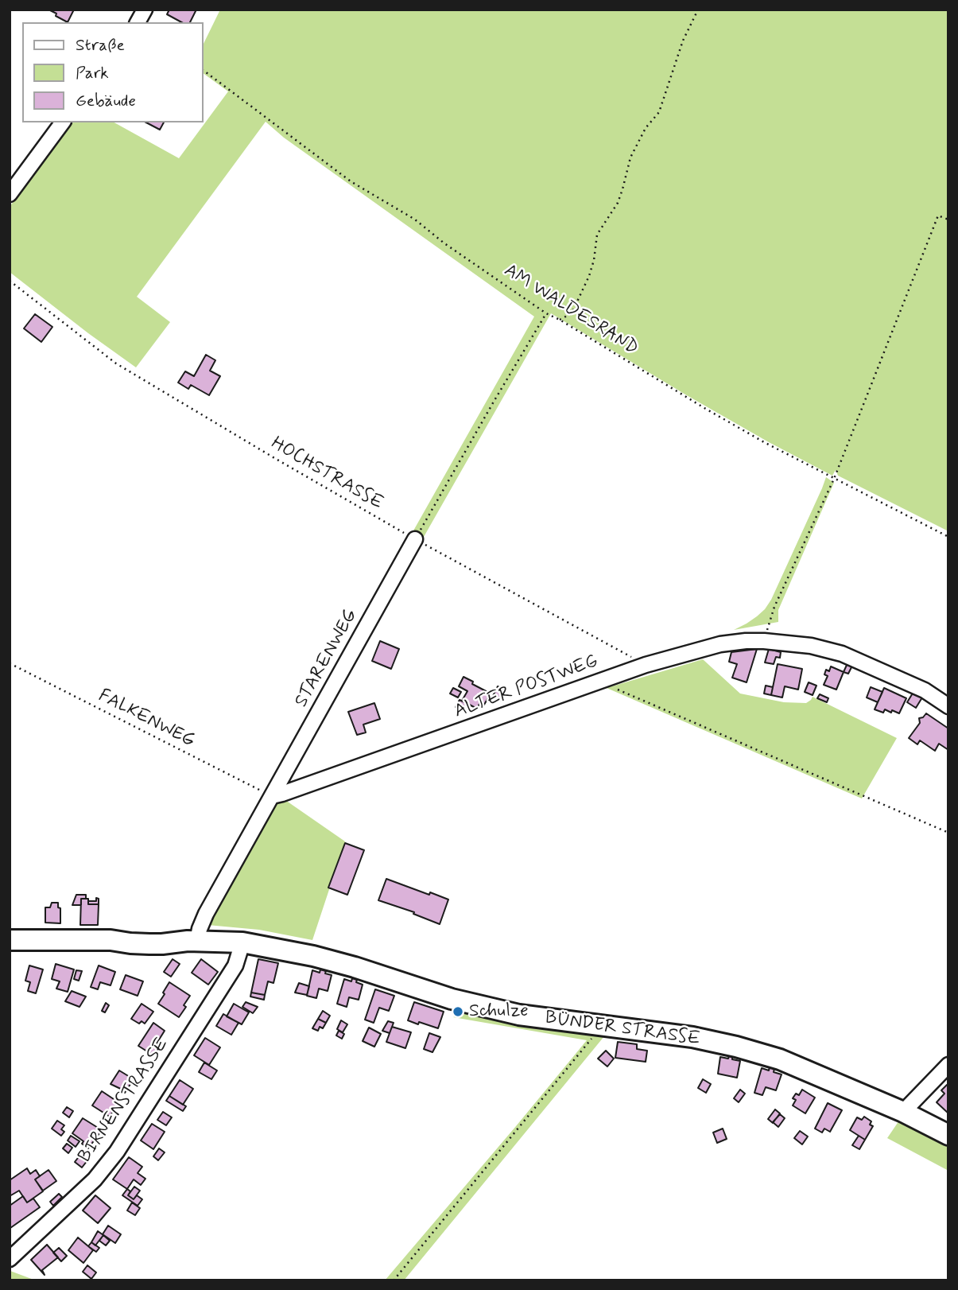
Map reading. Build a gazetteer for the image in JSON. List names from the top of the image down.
{
  "streets": {
    "main road": ["BÜNDER STRASSE"],
    "street": ["STARENWEG", "ALTER POSTWEG", "BIRNENSTRASSE"],
    "path": ["AM WALDESRAND", "HOCHSTRASSE", "FALKENWEG"]
  },
  "crossings": [
    ["HOCHSTRASSE", "STARENWEG"],
    ["HOCHSTRASSE", "ALTER POSTWEG"],
    ["STARENWEG", "ALTER POSTWEG"],
    ["STARENWEG", "FALKENWEG"],
    ["ALTER POSTWEG", "FALKENWEG"],
    ["BÜNDER STRASSE", "BIRNENSTRASSE"]
  ],
  "places": ["Schulze"],
  "legend": ["Straße", "Park", "Gebäude"]
}
